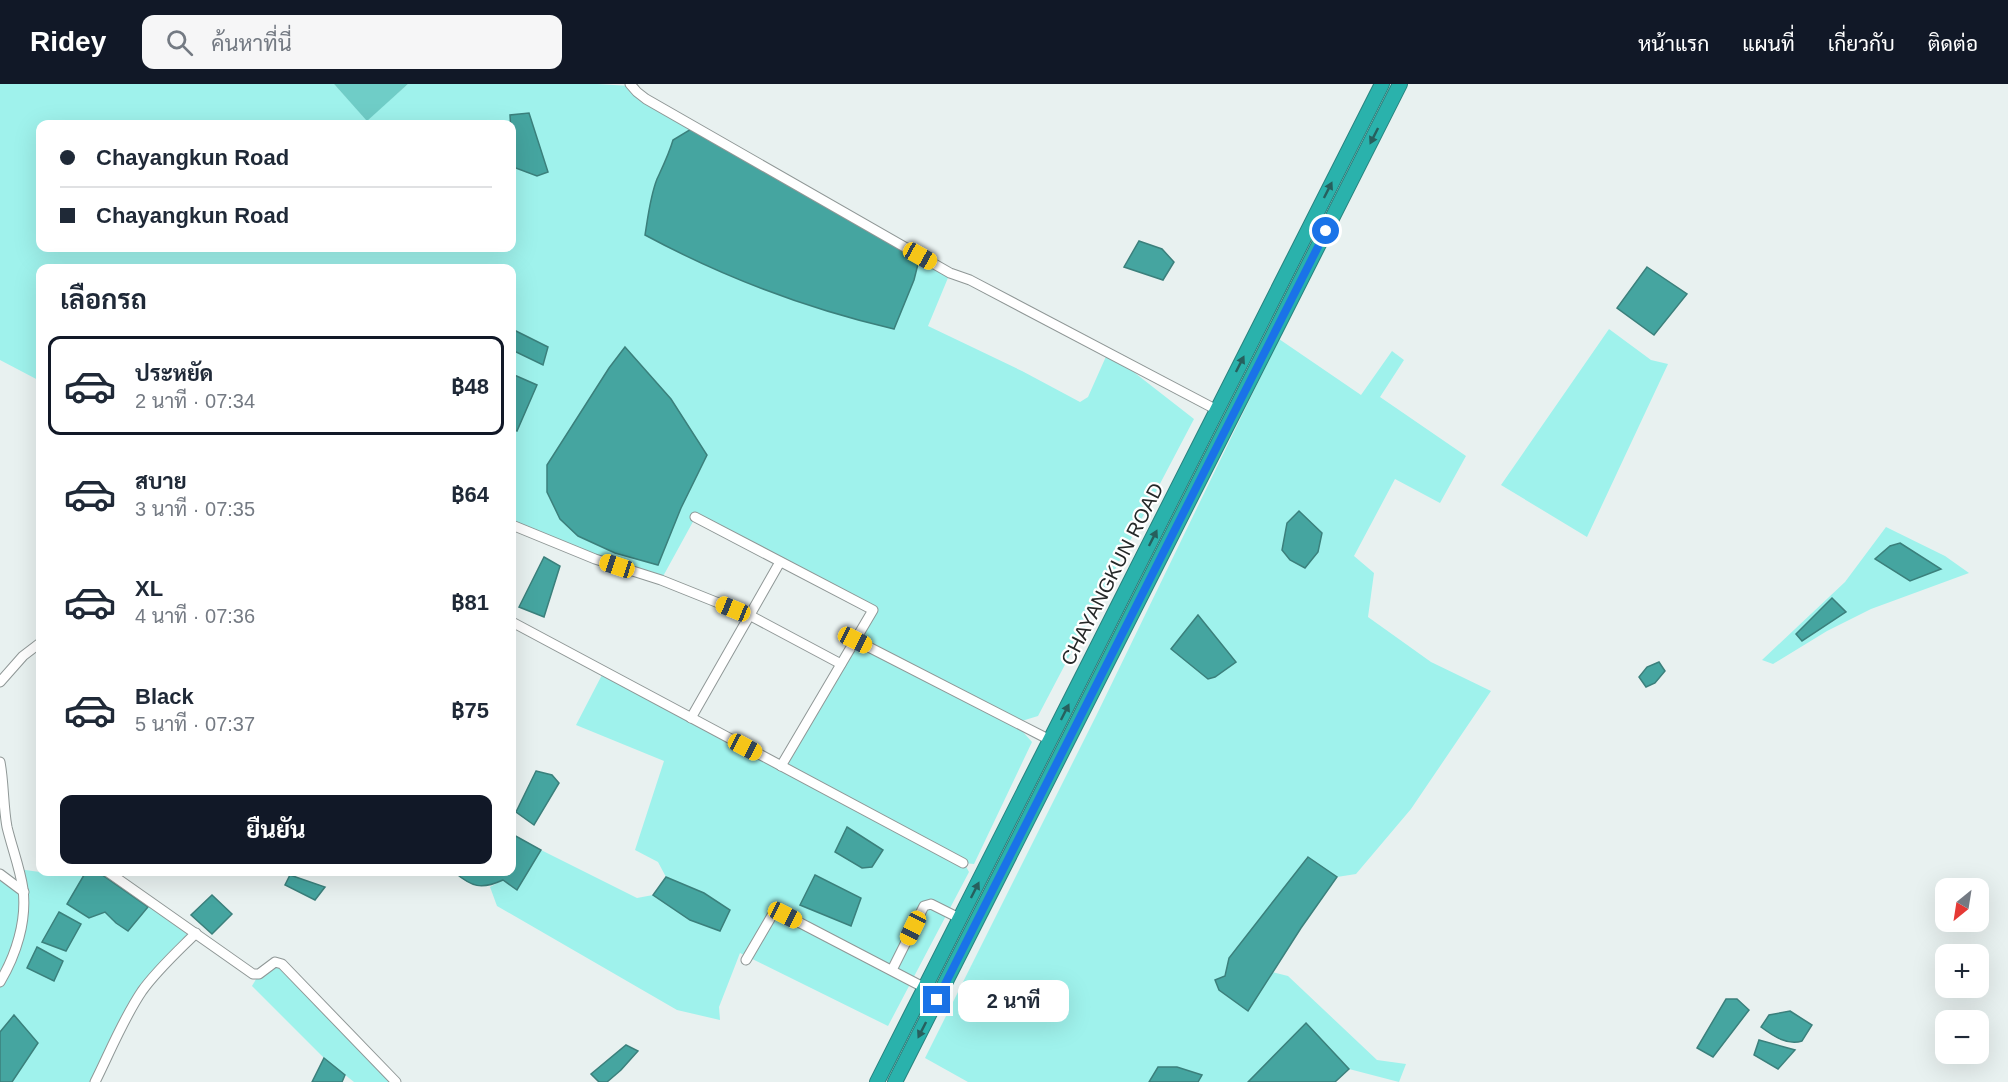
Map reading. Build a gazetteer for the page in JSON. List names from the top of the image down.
{
  "streets": {
    "highway": ["CHAYANGKUN ROAD"]
  },
  "north": "bottom left",
  "page": {
    "header": "Ridey",
    "search": "ค้นหาที่นี่",
    "nav": [
      "หน้าแรก",
      "แผนที่",
      "เกี่ยวกับ",
      "ติดต่อ"
    ],
    "banner": ["Chayangkun Road", "Chayangkun Road"],
    "heading": "เลือกรถ",
    "list": [
      {
        "name": "ประหยัด",
        "note": "2 นาที · 07:34",
        "value": "฿48"
      },
      {
        "name": "สบาย",
        "note": "3 นาที · 07:35",
        "value": "฿64"
      },
      {
        "name": "XL",
        "note": "4 นาที · 07:36",
        "value": "฿81"
      },
      {
        "name": "Black",
        "note": "5 นาที · 07:37",
        "value": "฿75"
      }
    ],
    "buttons": "ยืนยัน",
    "map_buttons": ["+", "−"],
    "bubble": "2 นาที"
  }
}
